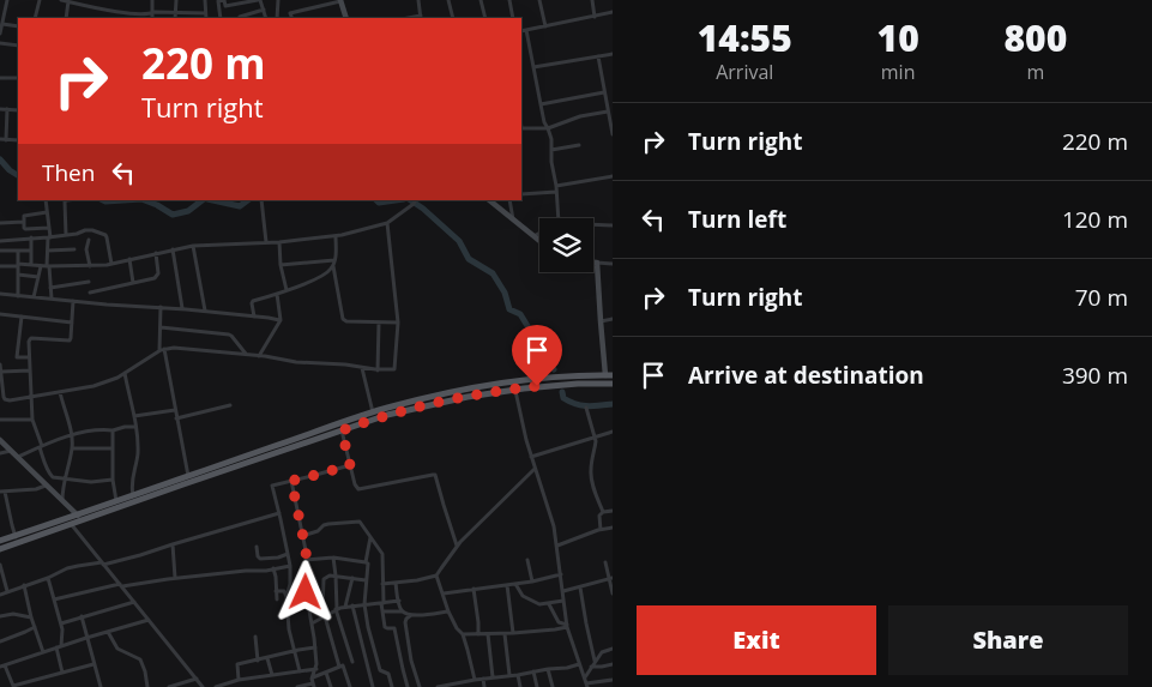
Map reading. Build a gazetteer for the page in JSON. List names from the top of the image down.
{
  "page": {
    "eta": [
      "14:55",
      "Arrival",
      "10",
      "min",
      "800",
      "m"
    ],
    "turn": ["220 m", "Turn right"],
    "list": [
      {
        "name": "Turn right",
        "value": "220 m"
      },
      {
        "name": "Turn left",
        "value": "120 m"
      },
      {
        "name": "Turn right",
        "value": "70 m"
      },
      {
        "name": "Arrive at destination",
        "value": "390 m"
      }
    ],
    "then": "Then",
    "buttons": ["Exit", "Share"]
  }
}
